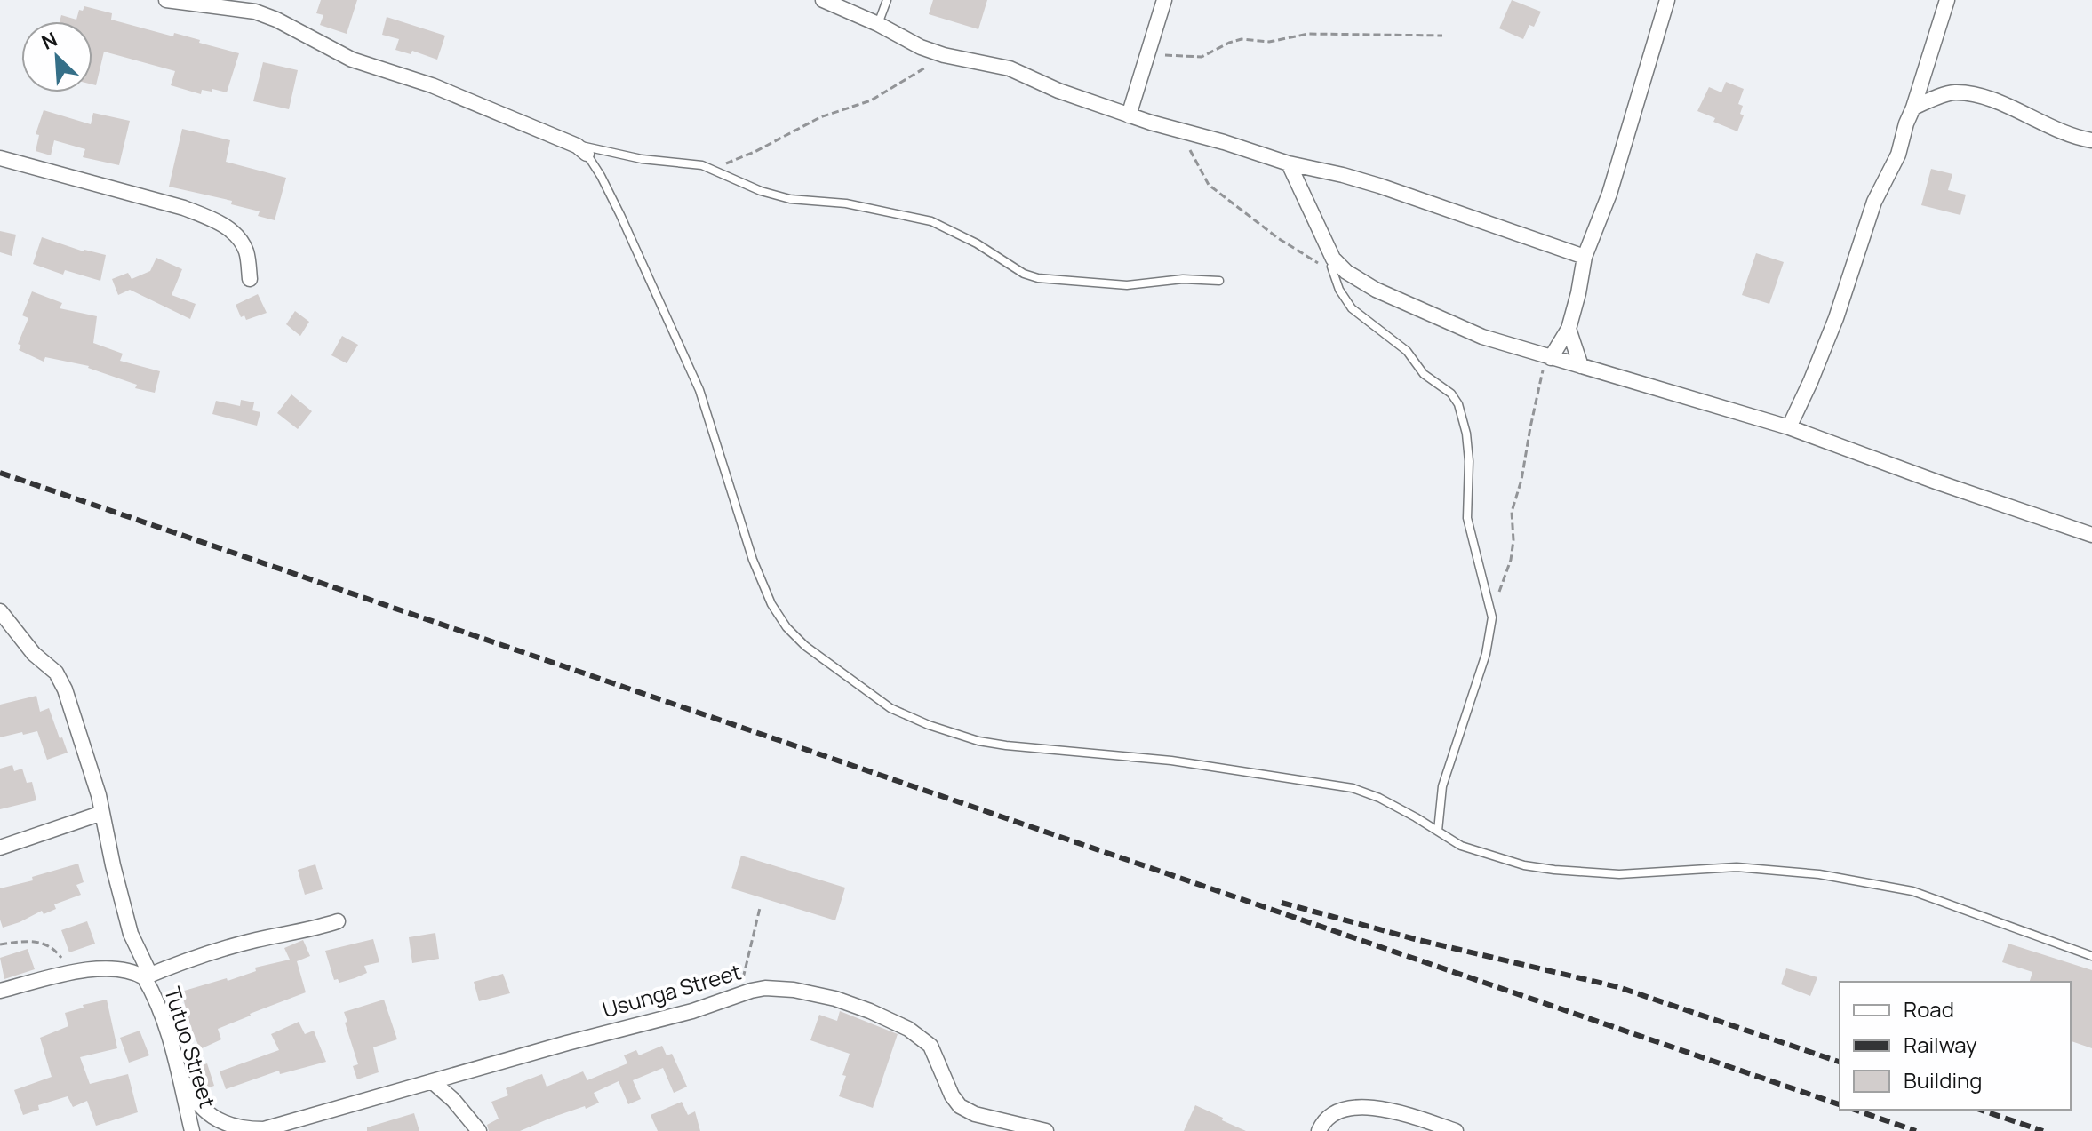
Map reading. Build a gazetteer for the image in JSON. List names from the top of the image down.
{
  "streets": {
    "street": ["Usunga Street", "Tutuo Street"]
  },
  "legend": ["Road", "Railway", "Building"],
  "north": "top left"
}
